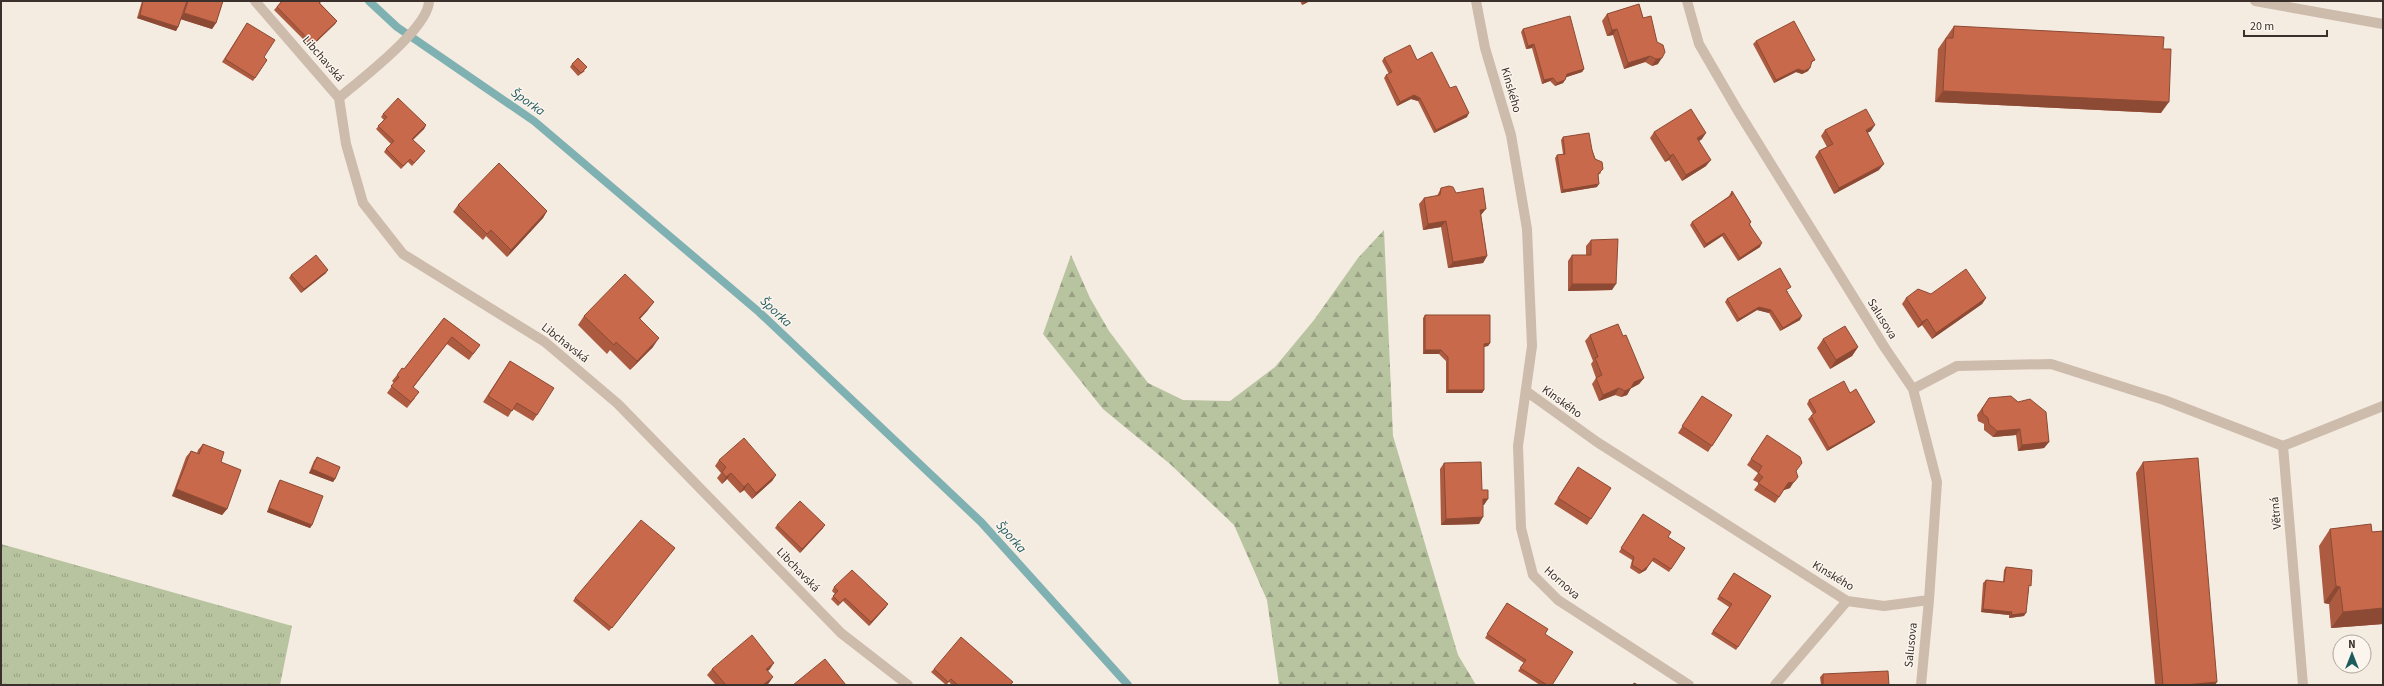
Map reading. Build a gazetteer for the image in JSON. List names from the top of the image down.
{
  "streets": {
    "street": [
      "Libchavská",
      "Kinského",
      "Salusova",
      "Větrná",
      "Hornova"
    ]
  },
  "crossings": [
    ["Kinského", "Salusova"],
    ["Kinského", "Hornova"]
  ],
  "water": ["Šporka"],
  "scale_bar": "20 m",
  "north": "top"
}
